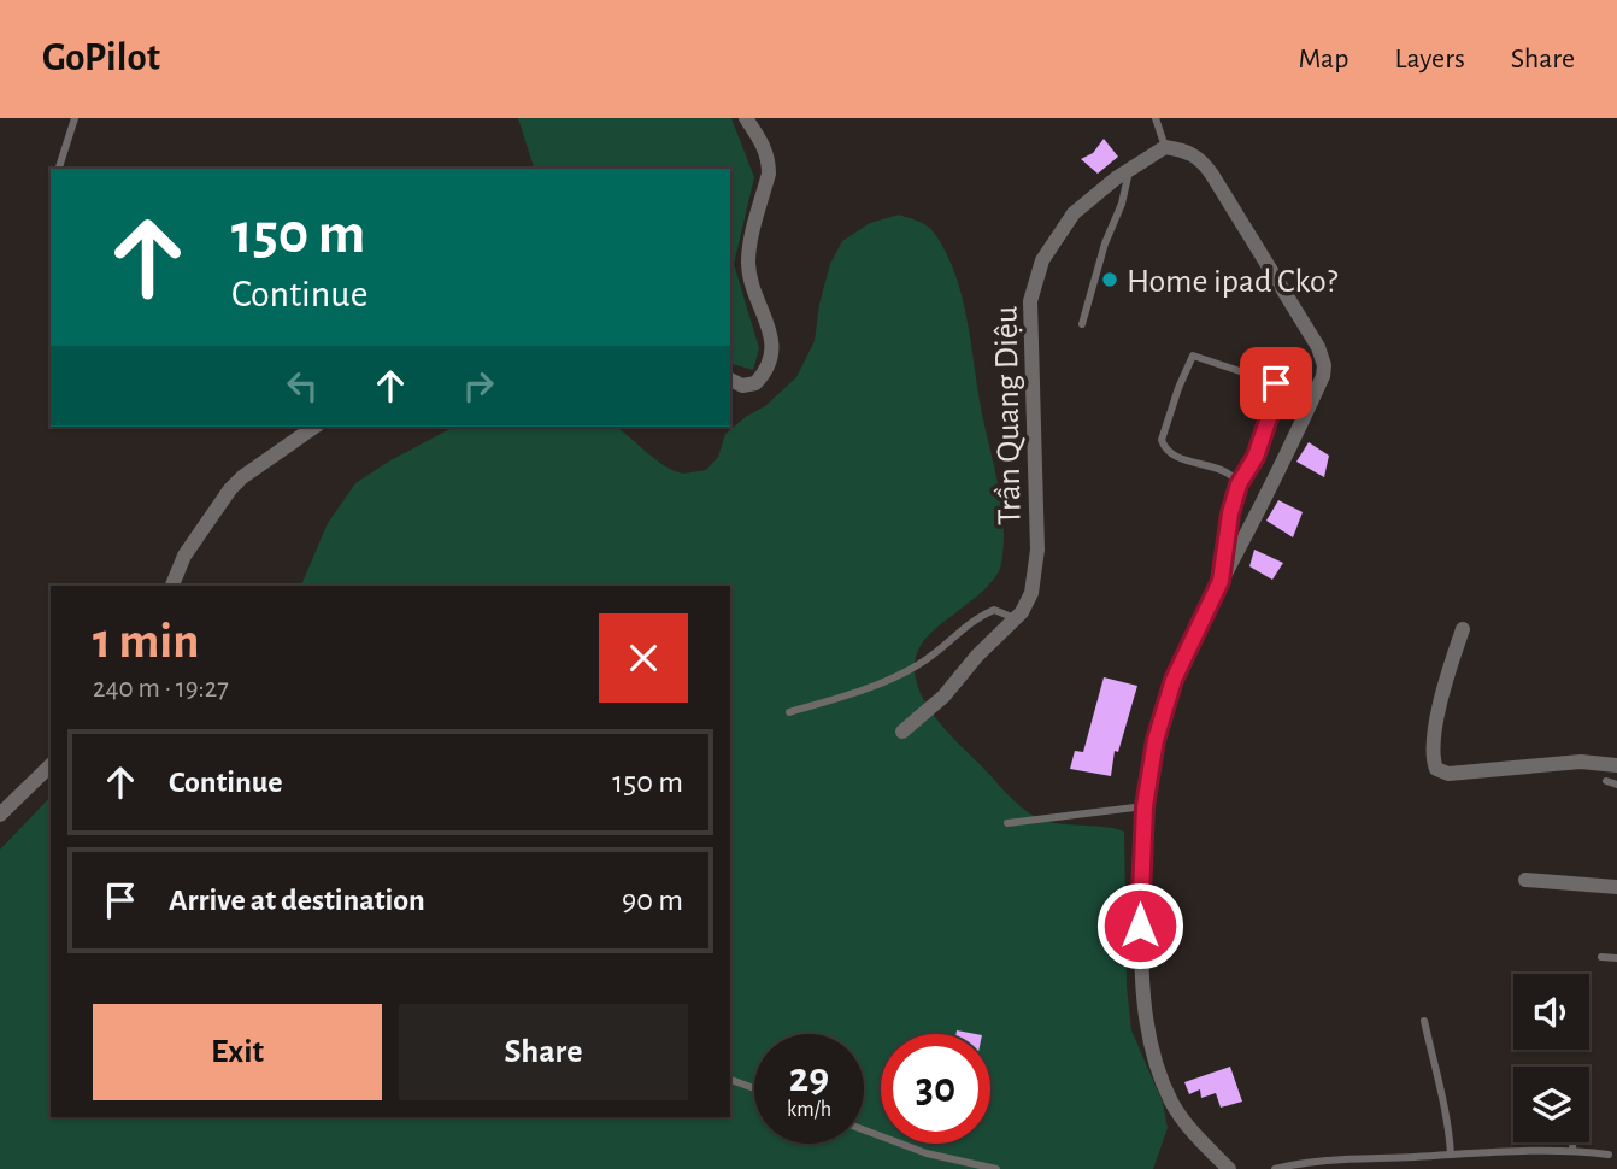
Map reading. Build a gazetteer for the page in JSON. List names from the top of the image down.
{
  "streets": {
    "street": ["Trần Quang Diệu"]
  },
  "places": ["Home ipad Cko?"],
  "page": {
    "header": "GoPilot",
    "nav": ["Map", "Layers", "Share"],
    "turn": ["150 m", "Continue"],
    "heading": ["1 min", "240 m · 19:27"],
    "list": [
      {
        "name": "Continue",
        "value": "150 m"
      },
      {
        "name": "Arrive at destination",
        "value": "90 m"
      }
    ],
    "buttons": ["Exit", "Share"],
    "speed": "29 km/h",
    "limit": "30"
  }
}
